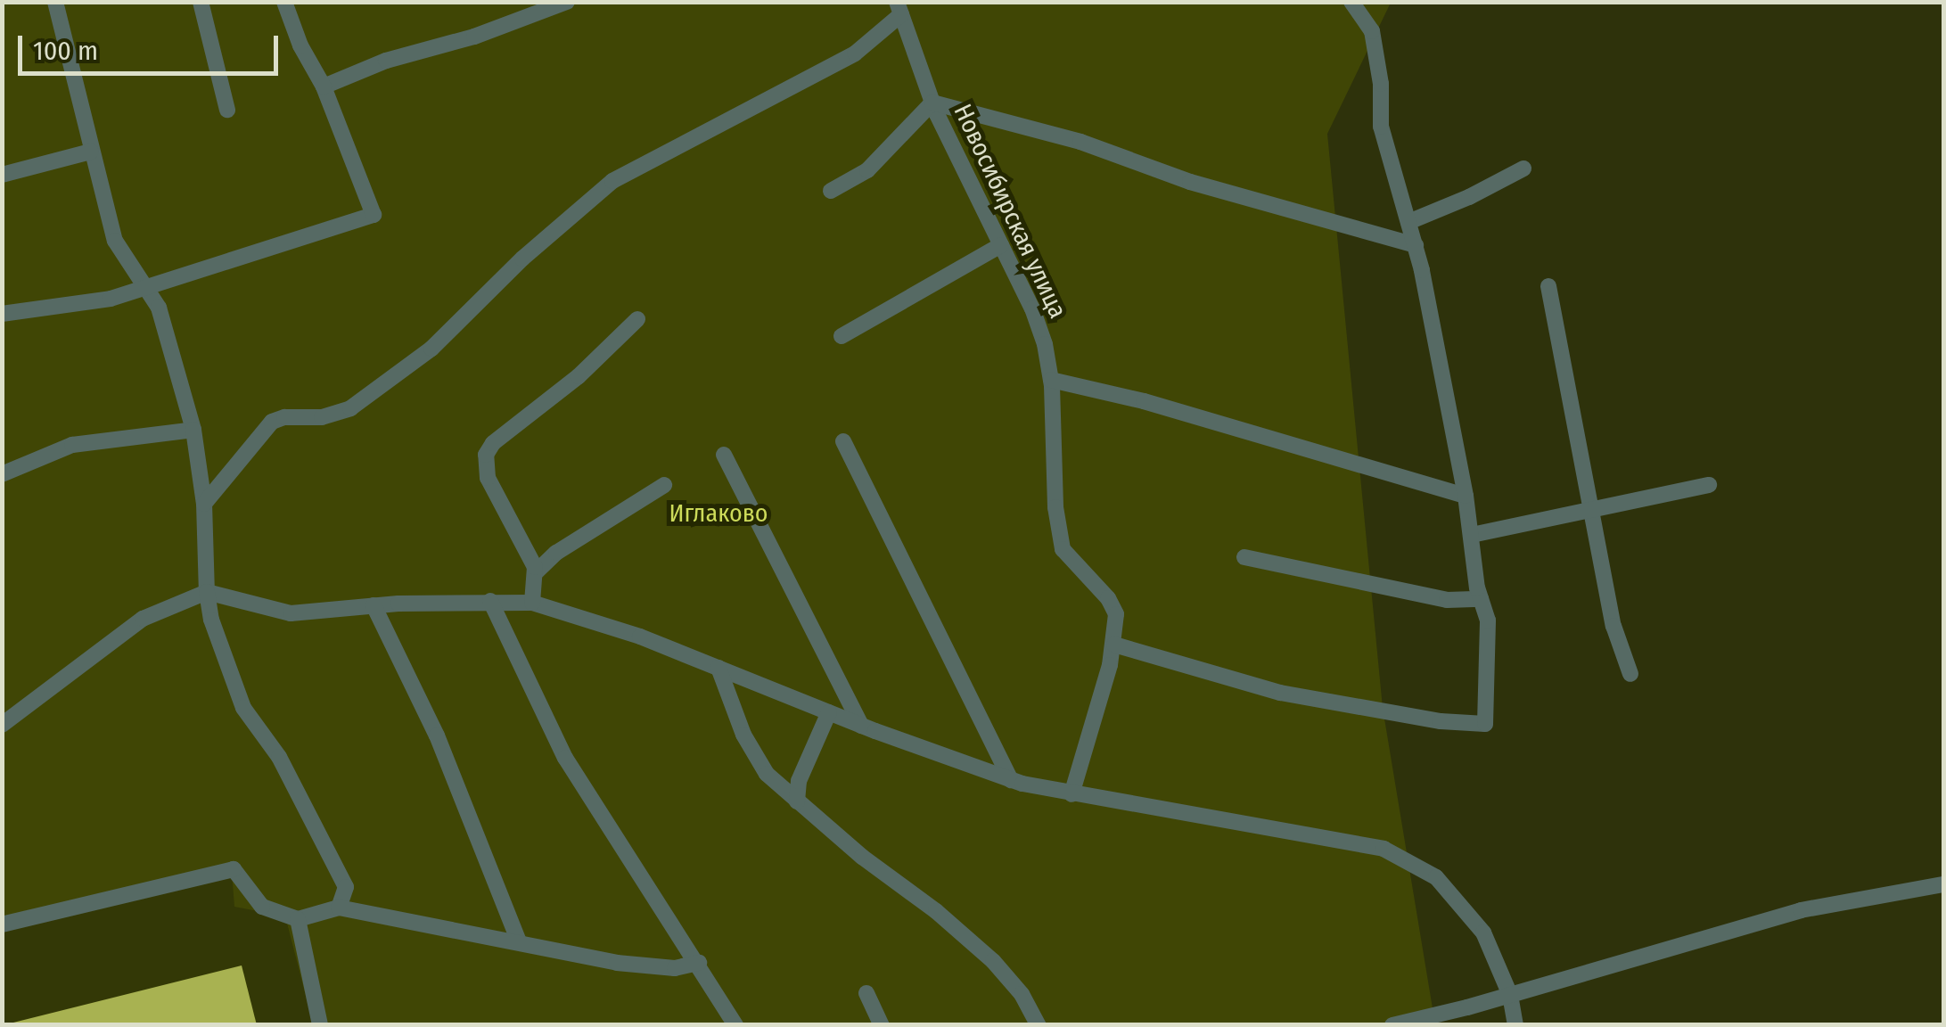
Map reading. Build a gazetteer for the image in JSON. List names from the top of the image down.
{
  "streets": {
    "street": ["Новосибирская улица"]
  },
  "parks": ["Иглаково"],
  "scale_bar": "100 m"
}
